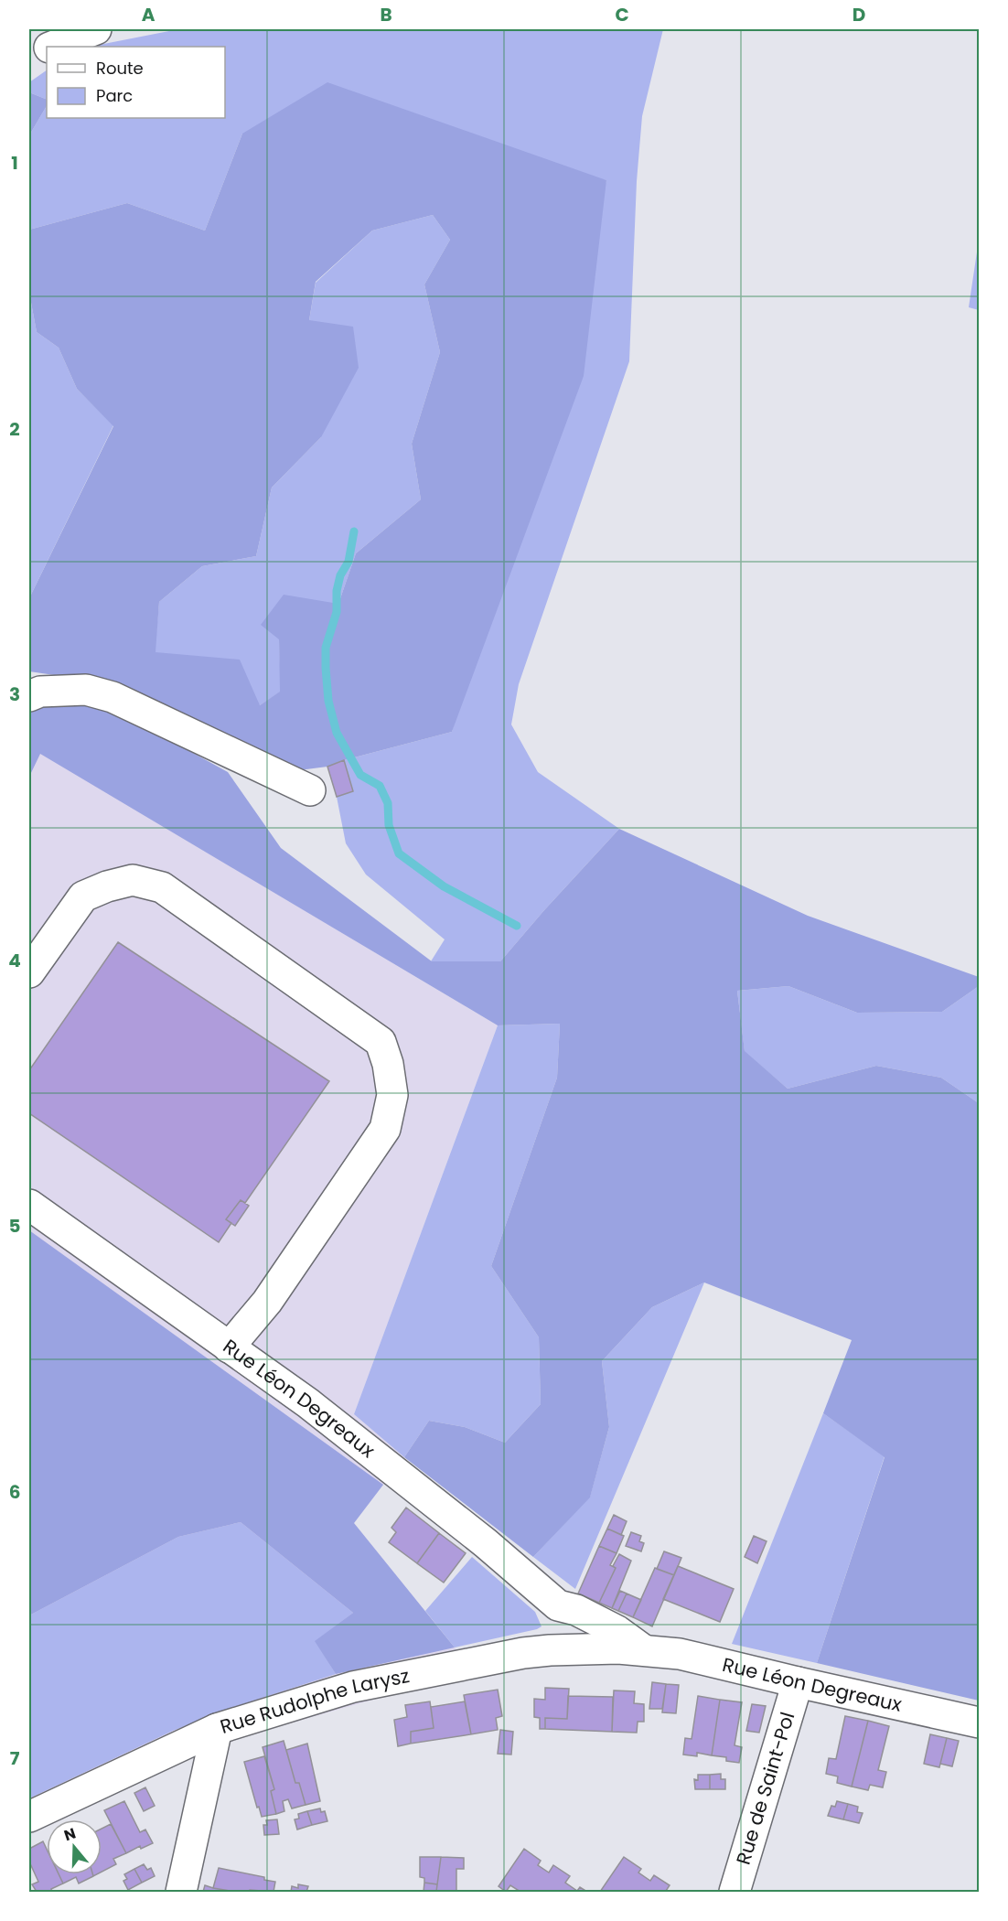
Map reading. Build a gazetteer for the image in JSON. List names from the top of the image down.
{
  "streets": {
    "street": ["Rue Léon Degreaux", "Rue Rudolphe Larysz", "Rue de Saint-Pol"]
  },
  "crossings": [
    ["Rue Léon Degreaux", "Rue Rudolphe Larysz"],
    ["Rue Léon Degreaux", "Rue de Saint-Pol"]
  ],
  "legend": ["Route", "Parc"],
  "north": "top",
  "grid": {
    "columns": [
      "A",
      "B",
      "C",
      "D"
    ],
    "rows": [
      "1",
      "2",
      "3",
      "4",
      "5",
      "6",
      "7"
    ]
  }
}
